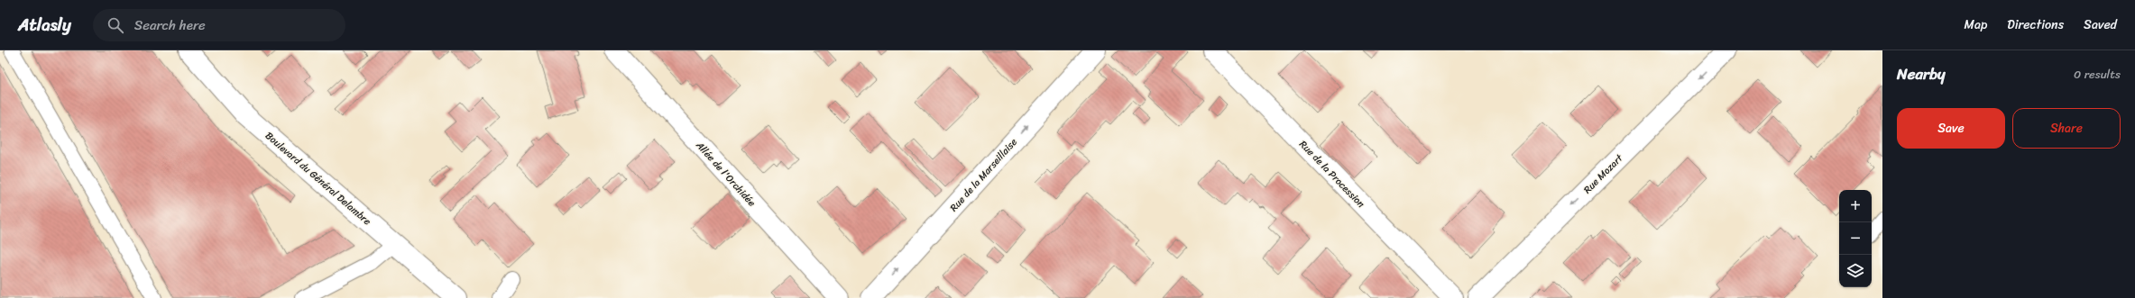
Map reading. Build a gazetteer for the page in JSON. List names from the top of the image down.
{
  "streets": {
    "street": [
      "Allée de l'Orchidée",
      "Rue de la Procession",
      "Rue Mozart",
      "Rue de la Marseillaise",
      "Boulevard du Général Delambre"
    ]
  },
  "one_way": ["Rue Mozart", "Rue de la Marseillaise"],
  "page": {
    "header": "Atlasly",
    "search": "Search here",
    "nav": ["Map", "Directions", "Saved"],
    "heading": ["Nearby", "0 results"],
    "buttons": ["Save", "Share"],
    "map_buttons": ["+", "−"]
  }
}
